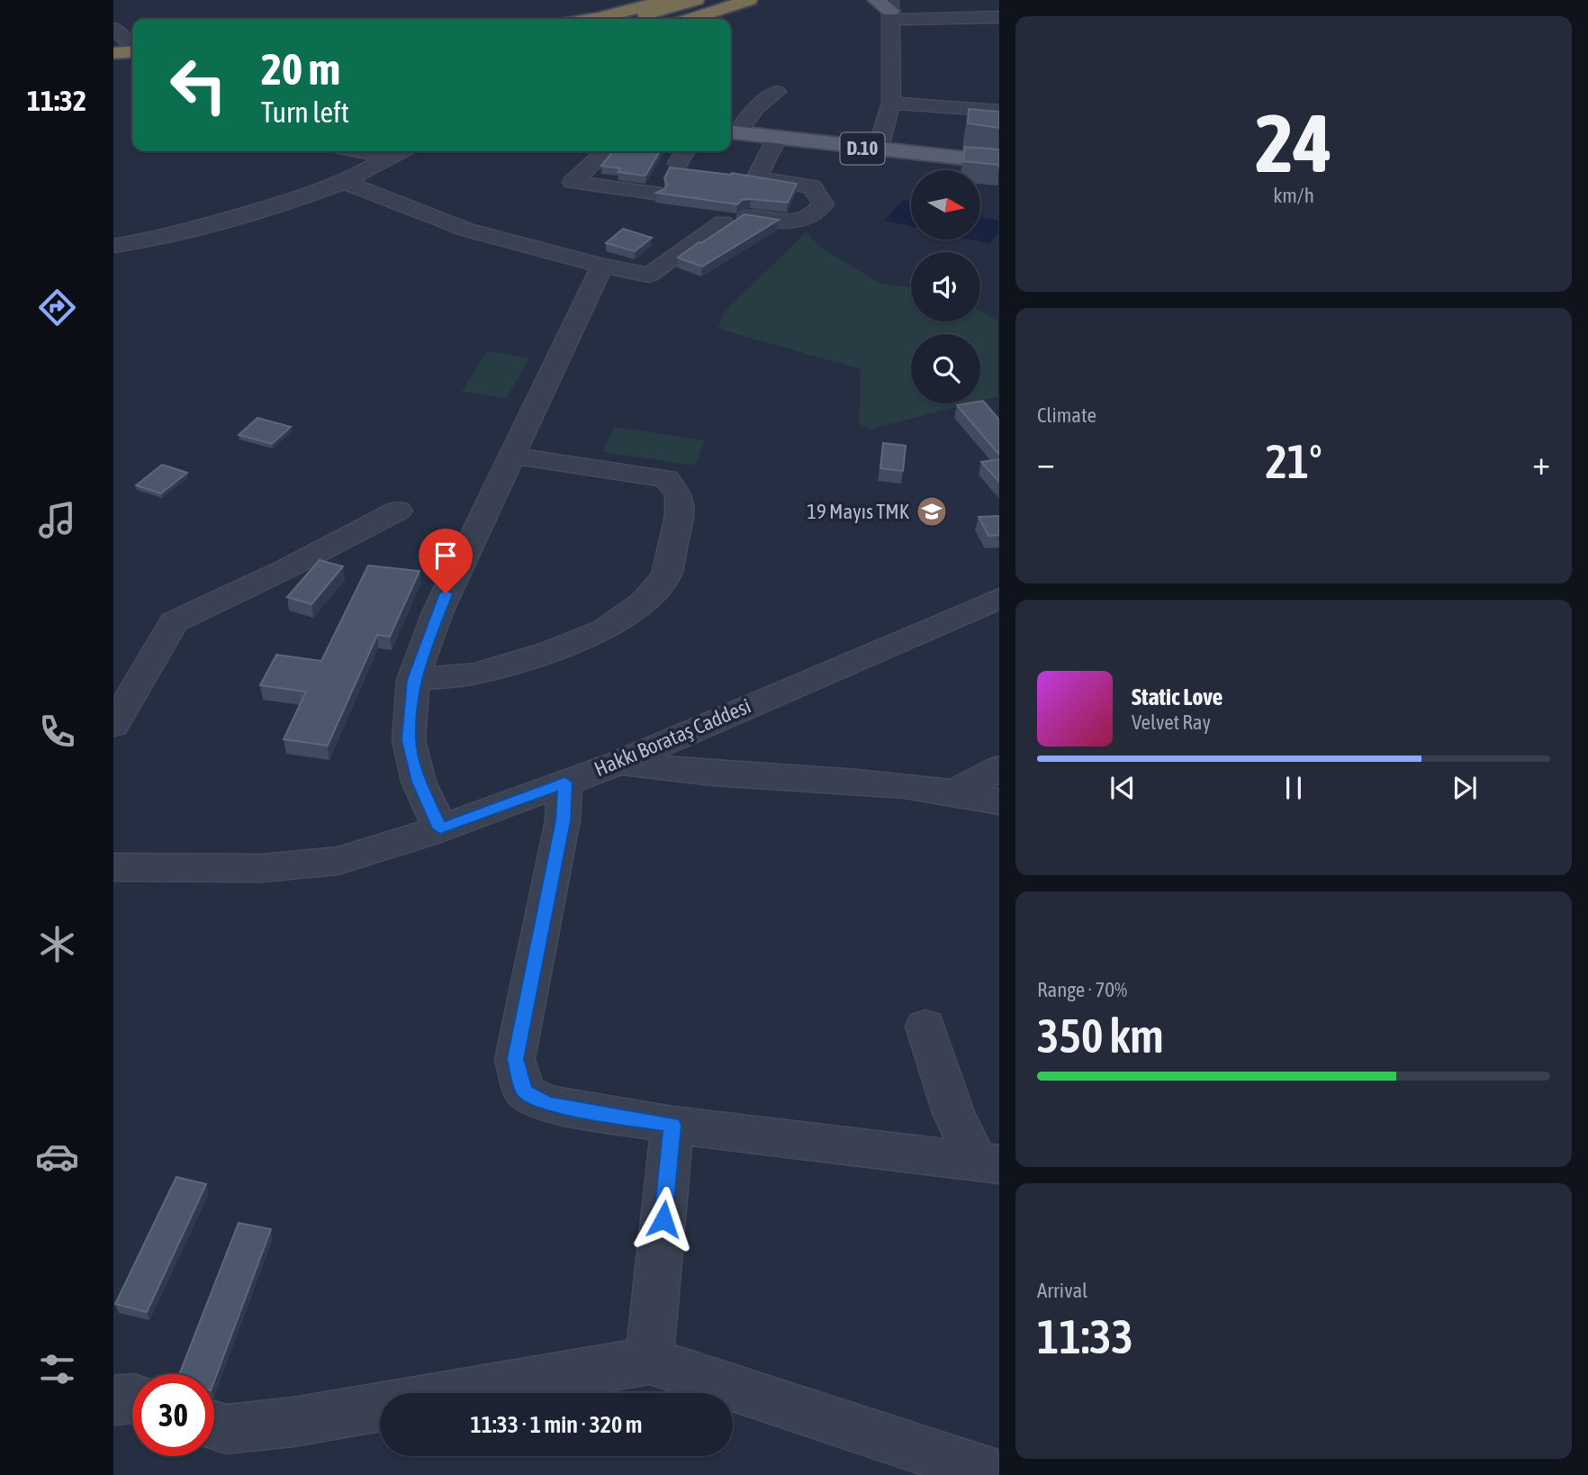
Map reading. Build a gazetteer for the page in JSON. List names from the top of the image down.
{
  "streets": {
    "main road": ["D.10"],
    "street": ["Hakkı Borataş Caddesi"]
  },
  "places": {
    "school or university": ["19 Mayıs TMK"]
  },
  "north": "right",
  "page": {
    "tabs": "11:32",
    "tile": [
      ["24", "km/h"],
      "Climate",
      ["Range · 70%", "350 km"],
      ["Arrival", "11:33"]
    ],
    "turn": ["20 m", "Turn left"],
    "heat": ["−", "21°", "+"],
    "song": ["Static Love", "Velvet Ray"],
    "limit": "30",
    "trip": "11:33 · 1 min · 320 m"
  }
}
